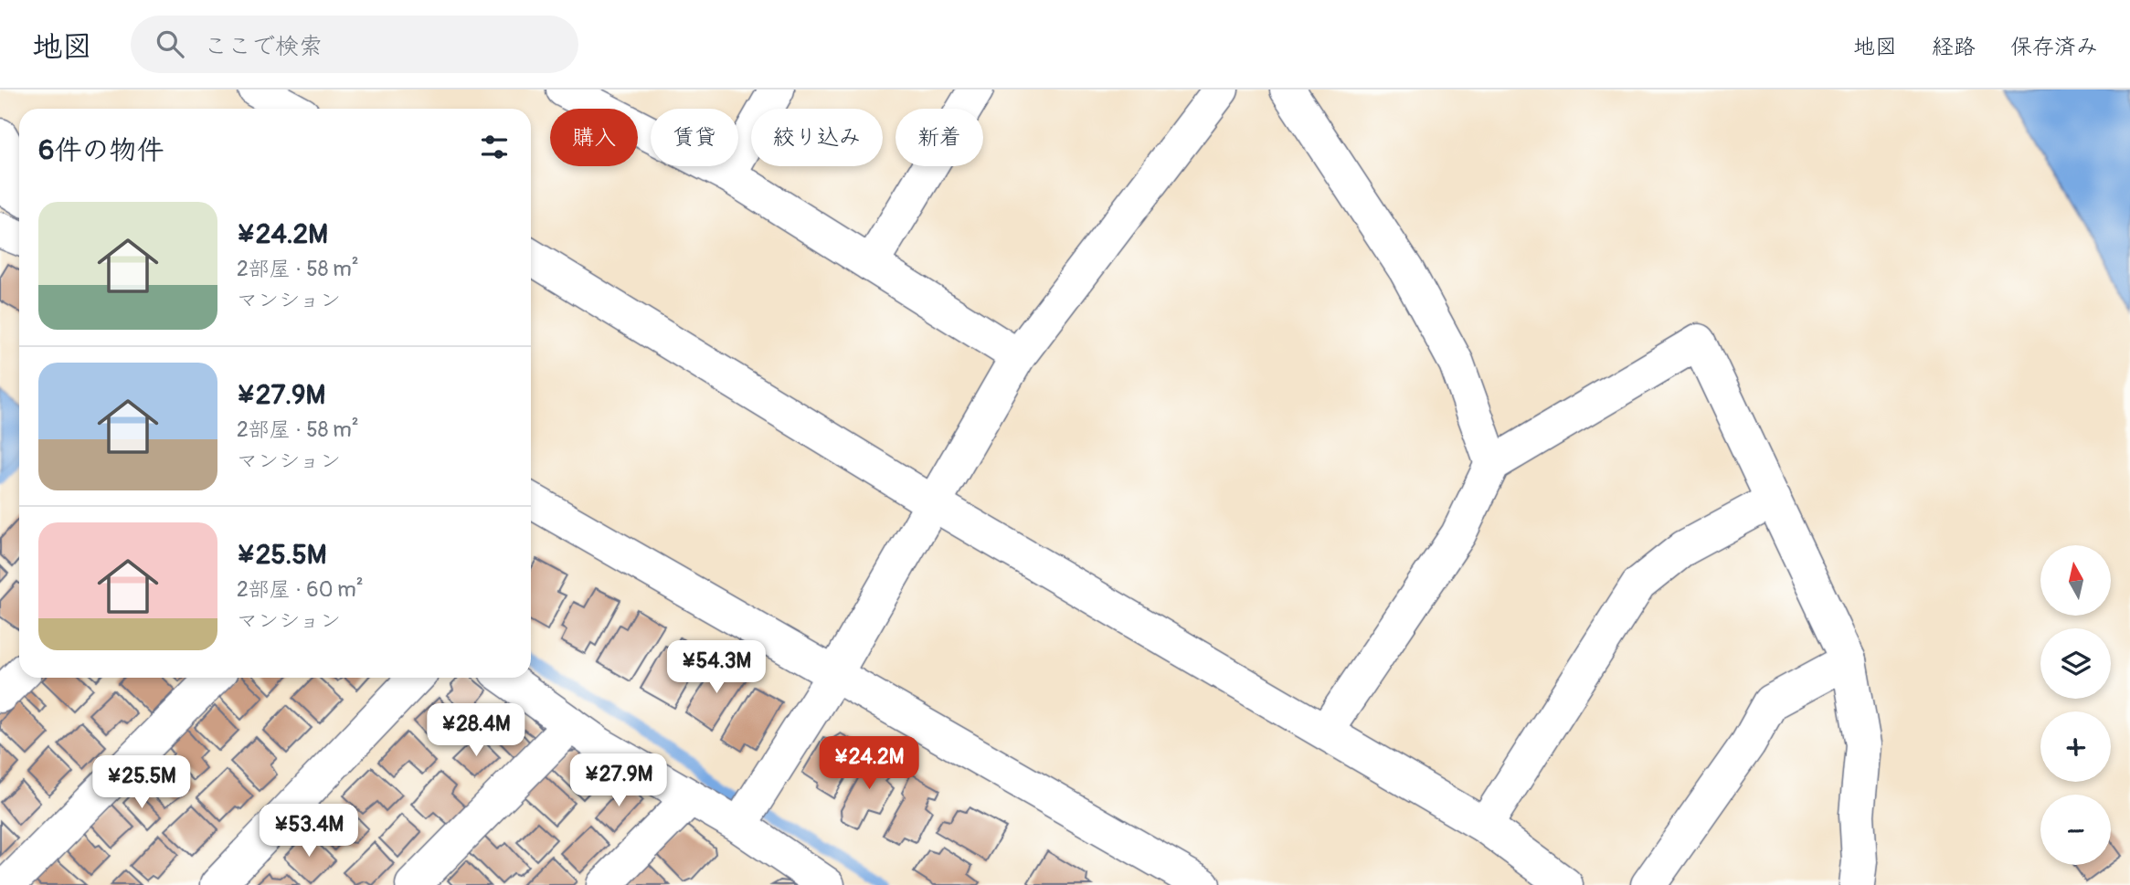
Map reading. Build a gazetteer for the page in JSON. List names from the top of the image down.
{
  "north": "top",
  "page": {
    "header": "地図",
    "search": "ここで検索",
    "nav": ["地図", "経路", "保存済み"],
    "chip": [
      "購入",
      "賃貸",
      "絞り込み",
      "新着"
    ],
    "heading": "6件の物件",
    "list": [
      {
        "name": "¥24.2M",
        "note": "2部屋 · 58 m² · マンション"
      },
      {
        "name": "¥27.9M",
        "note": "2部屋 · 58 m² · マンション"
      },
      {
        "name": "¥25.5M",
        "note": "2部屋 · 60 m² · マンション"
      }
    ],
    "map_buttons": ["+", "−"],
    "price": [
      "¥54.3M",
      "¥28.4M",
      "¥24.2M",
      "¥27.9M",
      "¥25.5M",
      "¥53.4M"
    ]
  }
}
